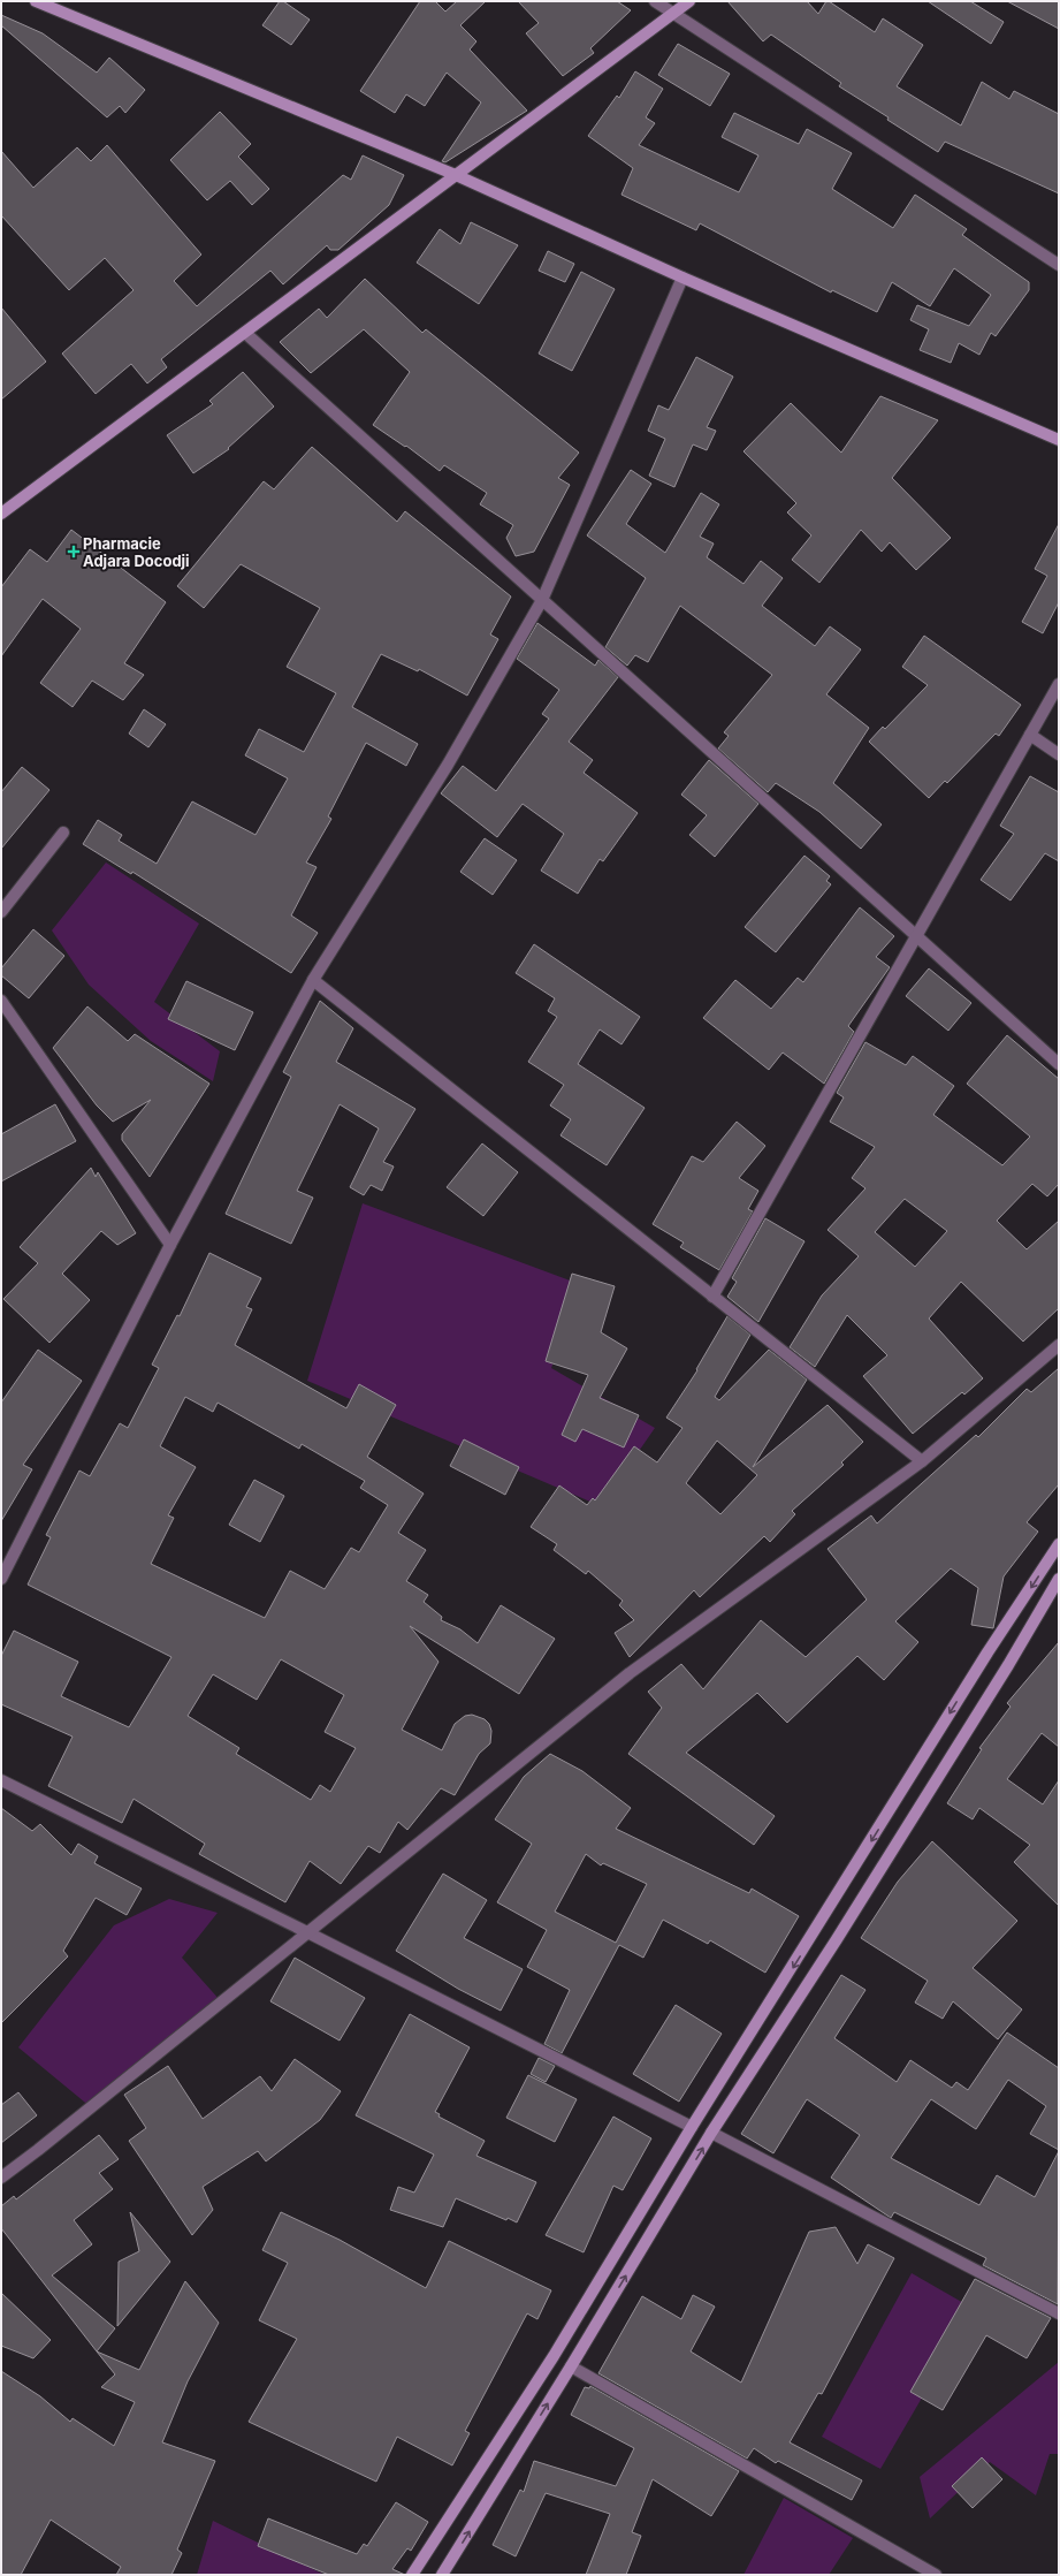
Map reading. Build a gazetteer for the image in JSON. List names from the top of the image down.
{
  "places": {
    "health": ["Pharmacie Adjara Docodji"]
  }
}
